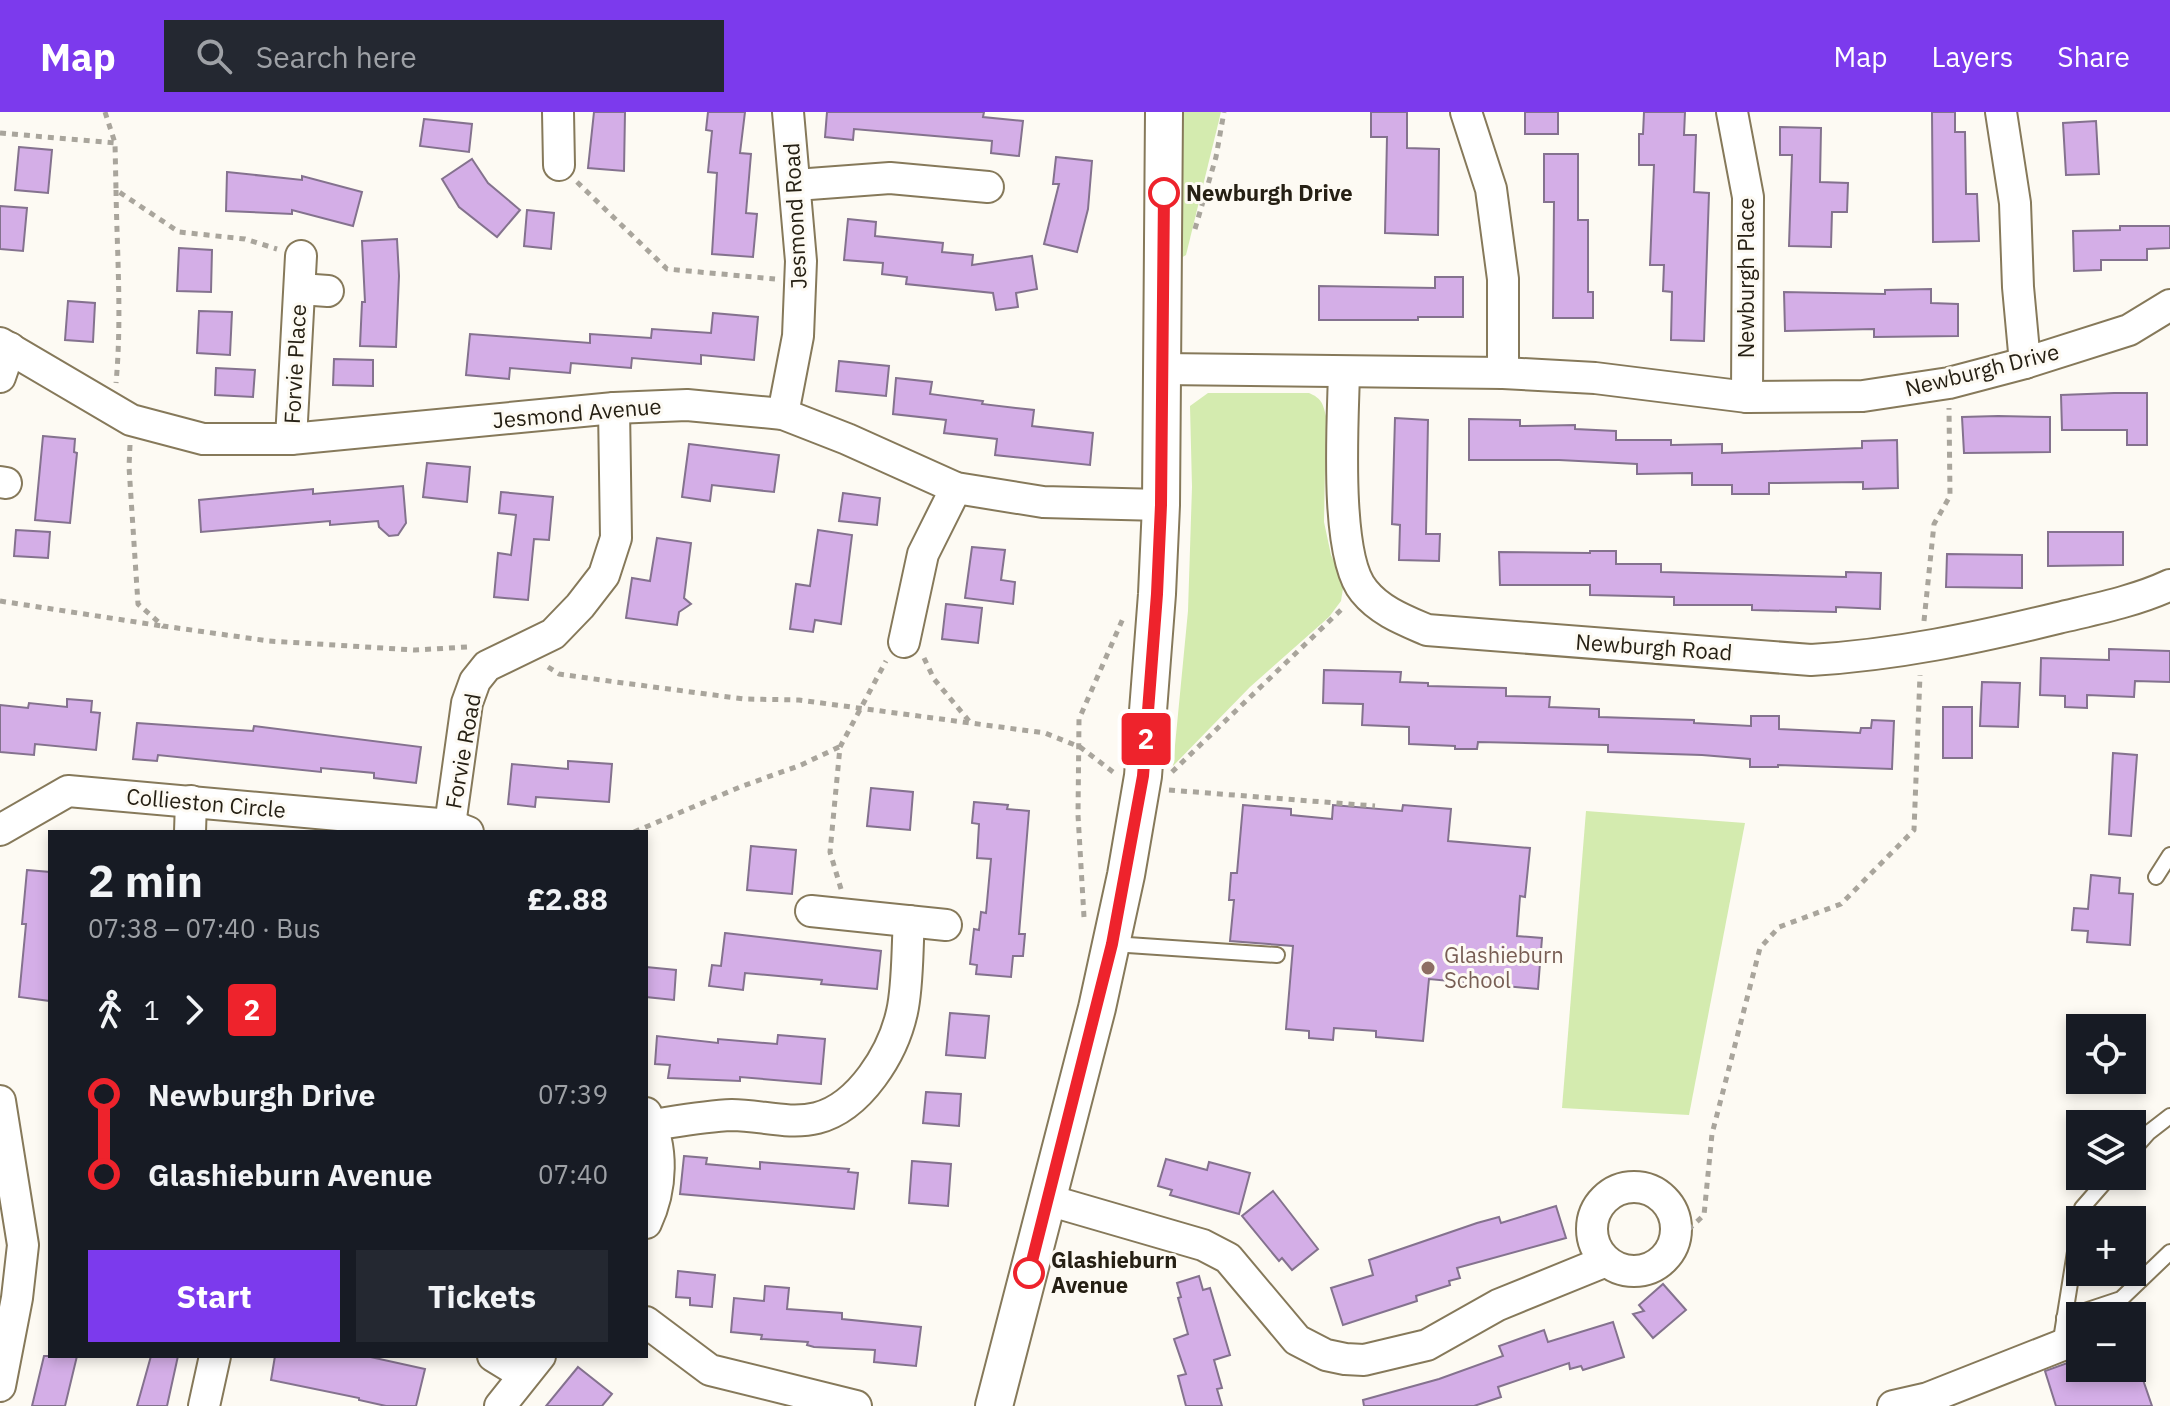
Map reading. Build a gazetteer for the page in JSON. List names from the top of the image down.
{
  "streets": {
    "street": [
      "Jesmond Road",
      "Newburgh Place",
      "Forvie Place",
      "Newburgh Drive",
      "Jesmond Avenue",
      "Newburgh Road",
      "Forvie Road",
      "Collieston Circle"
    ]
  },
  "crossings": [
    ["Jesmond Road", "Jesmond Avenue"],
    ["Newburgh Place", "Newburgh Drive"],
    ["Forvie Place", "Jesmond Avenue"],
    ["Jesmond Avenue", "Forvie Road"],
    ["Forvie Road", "Collieston Circle"]
  ],
  "places": ["Newburgh Drive", "Glashieburn School", "Glashieburn Avenue"],
  "lines": ["bus line 2"],
  "page": {
    "header": "Map",
    "search": "Search here",
    "nav": ["Map", "Layers", "Share"],
    "on_map": "2",
    "heading": ["2 min", "07:38 – 07:40 · Bus", "£2.88"],
    "legs": ["1", "2"],
    "map_buttons": ["+", "−"],
    "list": [
      {
        "name": "Newburgh Drive",
        "value": "07:39"
      },
      {
        "name": "Glashieburn Avenue",
        "value": "07:40"
      }
    ],
    "buttons": ["Start", "Tickets"]
  }
}
